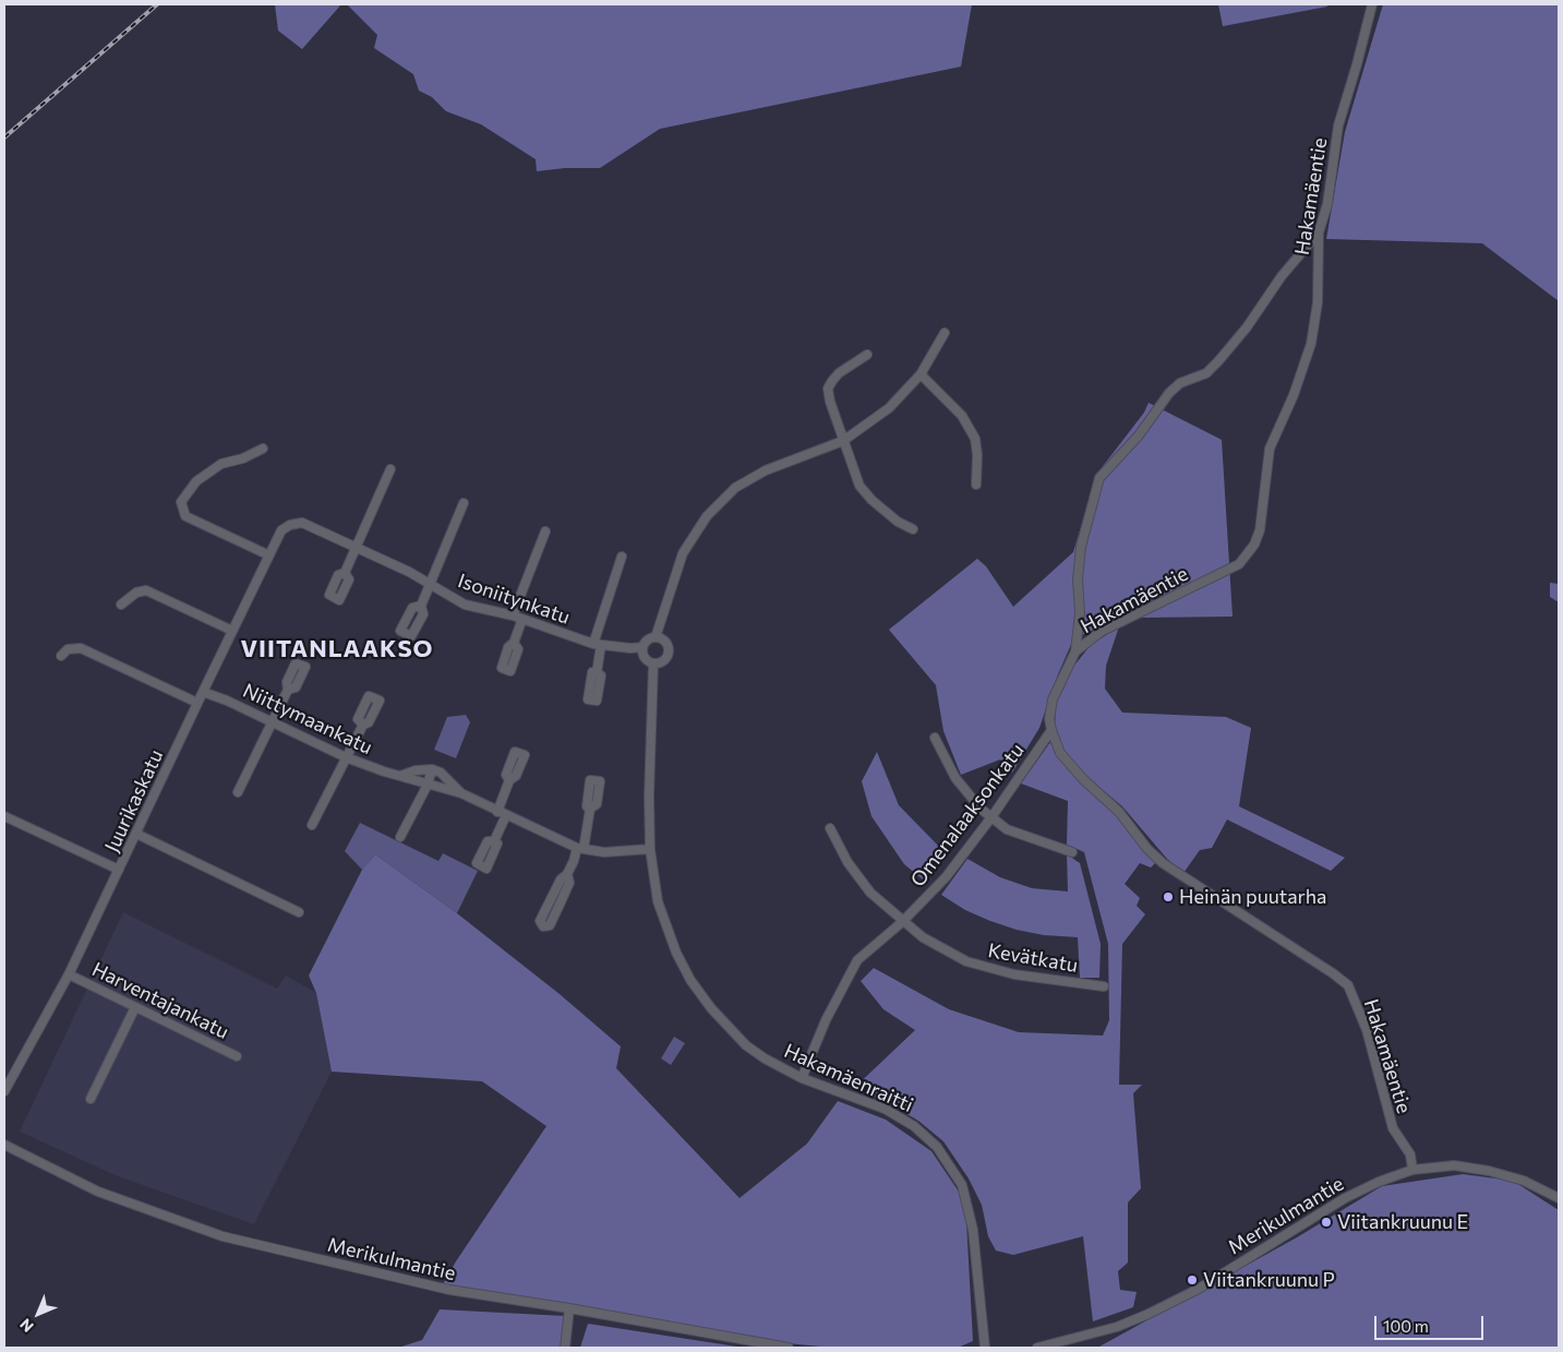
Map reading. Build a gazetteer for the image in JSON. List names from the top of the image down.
{
  "streets": {
    "street": [
      "Hakamäentie",
      "Isoniitynkatu",
      "Niittymaankatu",
      "Juurikaskatu",
      "Omenalaaksonkatu",
      "Kevätkatu",
      "Harventajankatu",
      "Hakamäenraitti",
      "Merikulmantie"
    ]
  },
  "crossings": [
    ["Hakamäentie", "Omenalaaksonkatu"],
    ["Hakamäentie", "Merikulmantie"],
    ["Isoniitynkatu", "Juurikaskatu"],
    ["Isoniitynkatu", "Hakamäenraitti"],
    ["Niittymaankatu", "Juurikaskatu"],
    ["Niittymaankatu", "Hakamäenraitti"],
    ["Juurikaskatu", "Harventajankatu"],
    ["Omenalaaksonkatu", "Kevätkatu"],
    ["Omenalaaksonkatu", "Hakamäenraitti"]
  ],
  "districts": ["VIITANLAAKSO"],
  "places": ["Heinän puutarha", "Viitankruunu E", "Viitankruunu P"],
  "scale_bar": "100 m",
  "north": "bottom left"
}
